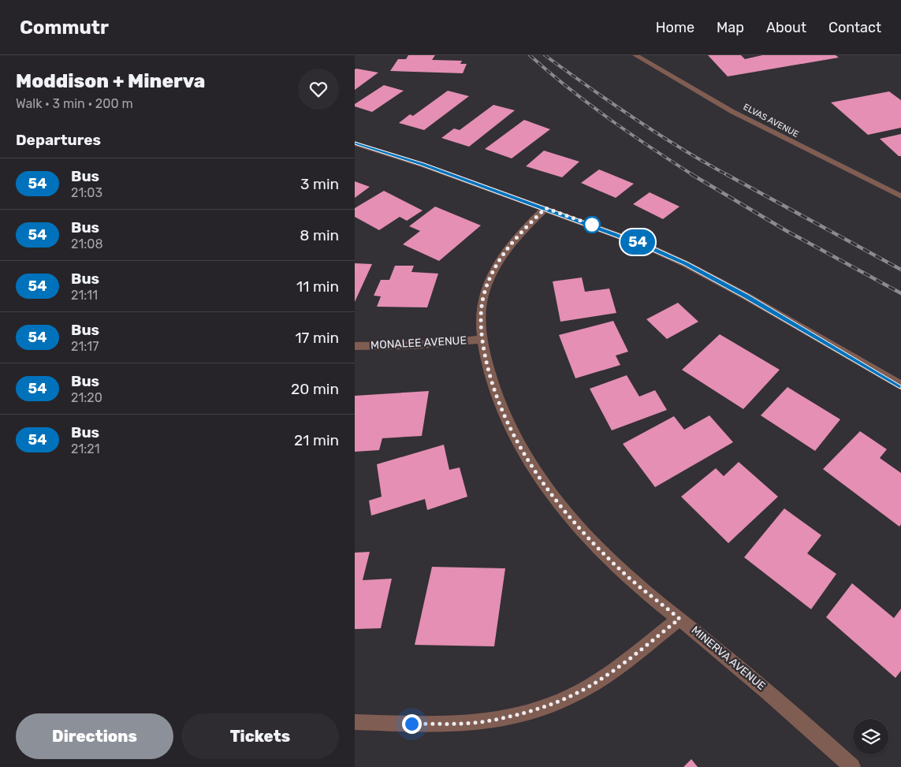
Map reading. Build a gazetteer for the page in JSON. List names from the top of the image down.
{
  "streets": {
    "street": ["ELVAS AVENUE", "MONALEE AVENUE", "MINERVA AVENUE"]
  },
  "crossings": [
    ["MONALEE AVENUE", "MINERVA AVENUE"]
  ],
  "lines": ["bus line 54"],
  "page": {
    "header": "Commutr",
    "nav": [
      "Home",
      "Map",
      "About",
      "Contact"
    ],
    "heading": [
      ["Moddison + Minerva", "Walk · 3 min · 200 m"],
      "Departures"
    ],
    "on_map": "54",
    "list": [
      {
        "mark": "54",
        "name": "Bus",
        "note": "21:03",
        "value": "3 min"
      },
      {
        "mark": "54",
        "name": "Bus",
        "note": "21:08",
        "value": "8 min"
      },
      {
        "mark": "54",
        "name": "Bus",
        "note": "21:11",
        "value": "11 min"
      },
      {
        "mark": "54",
        "name": "Bus",
        "note": "21:17",
        "value": "17 min"
      },
      {
        "mark": "54",
        "name": "Bus",
        "note": "21:20",
        "value": "20 min"
      },
      {
        "mark": "54",
        "name": "Bus",
        "note": "21:21",
        "value": "21 min"
      }
    ],
    "buttons": ["Directions", "Tickets"]
  }
}
